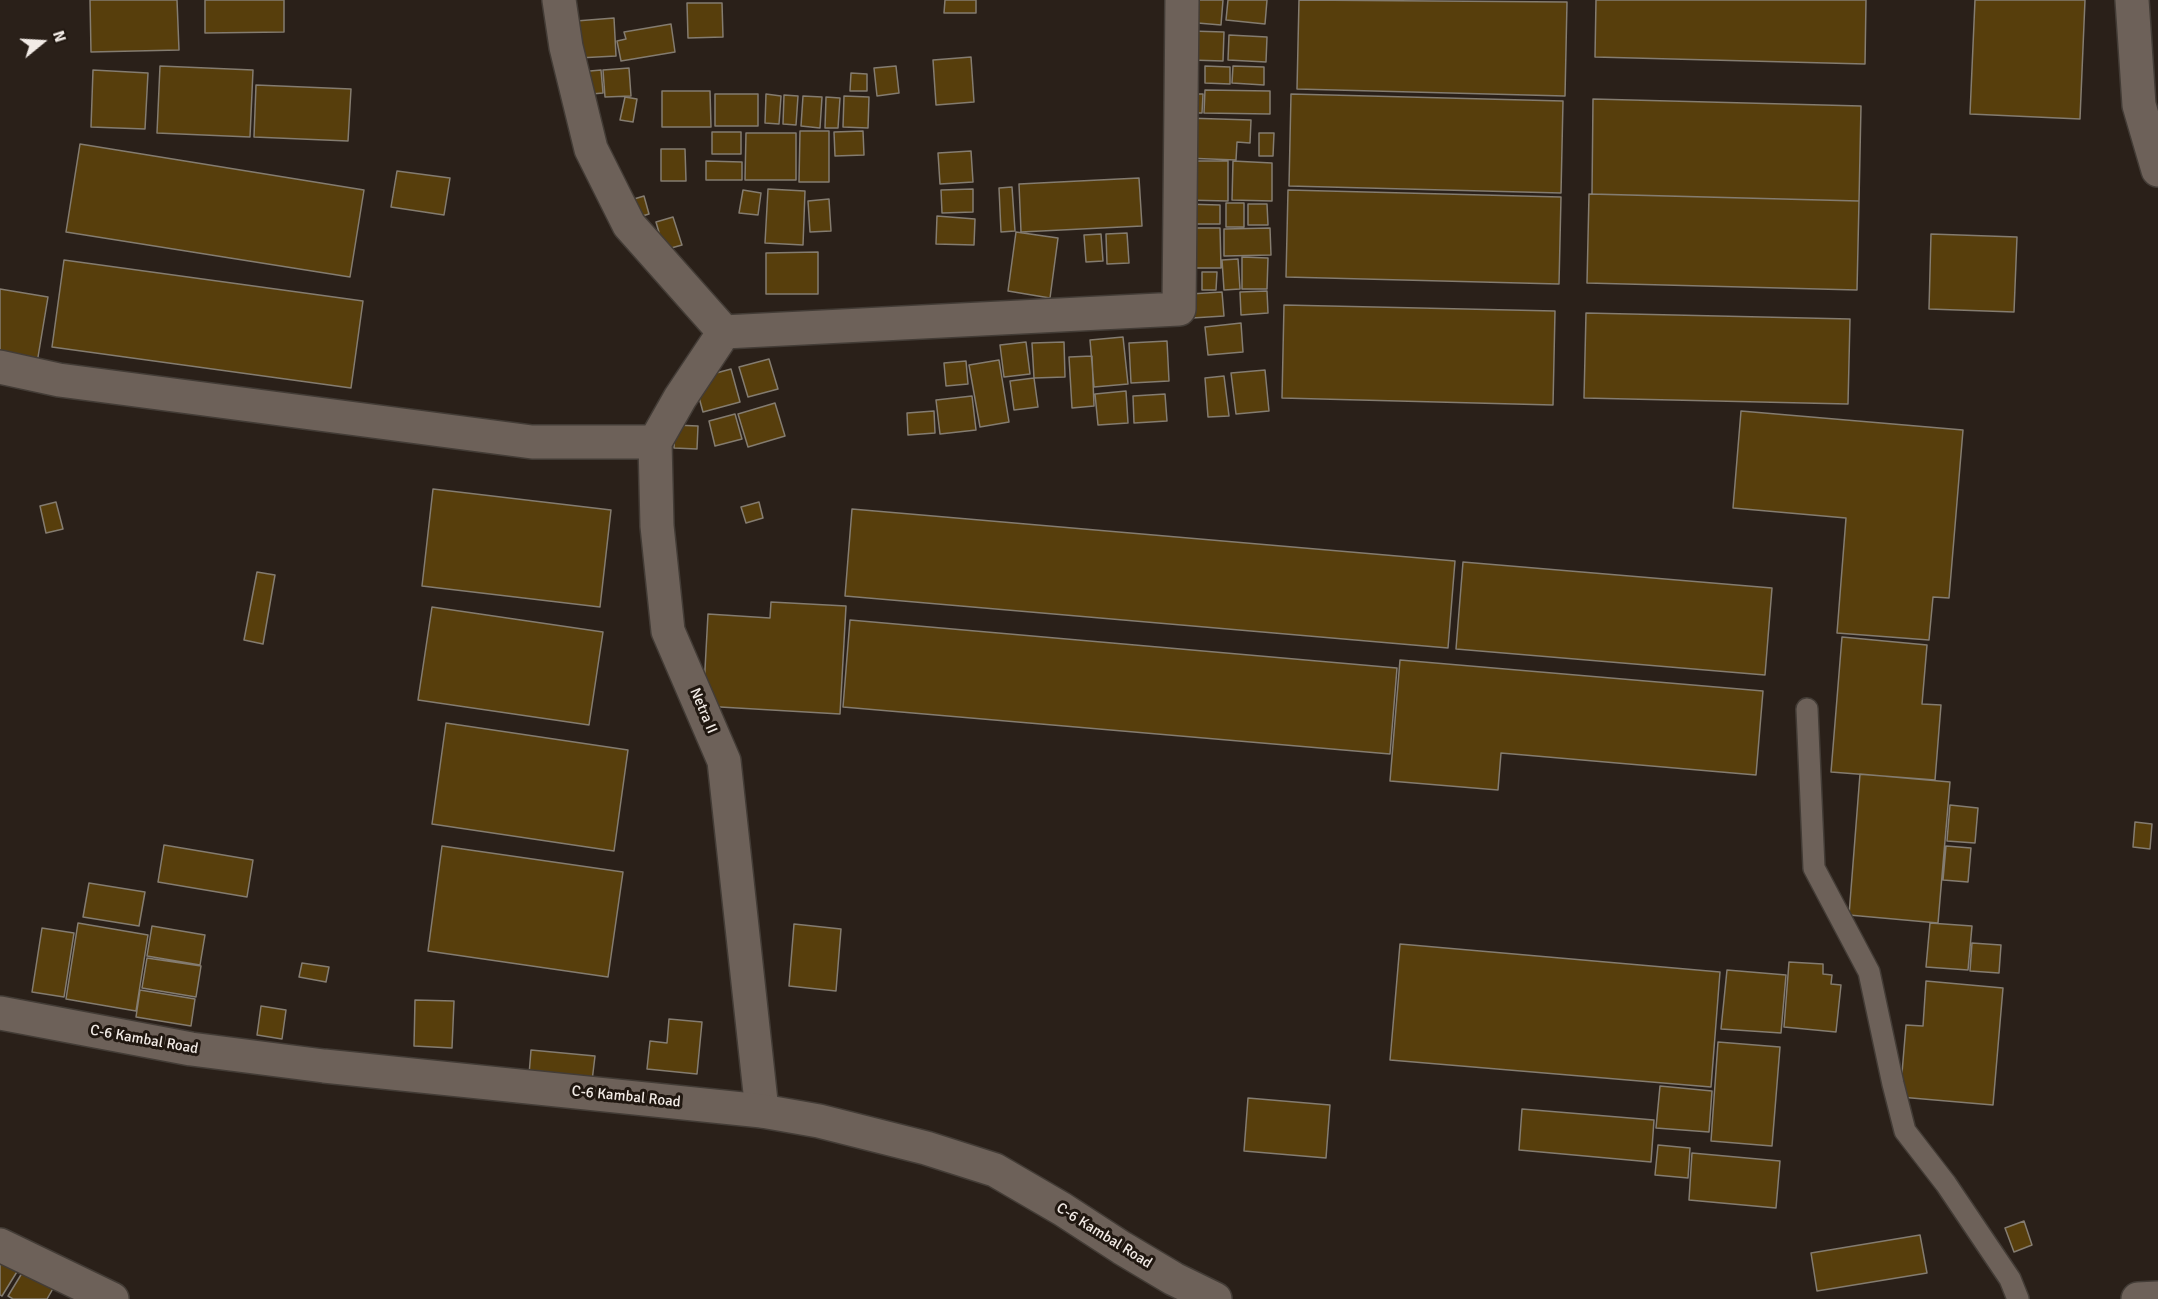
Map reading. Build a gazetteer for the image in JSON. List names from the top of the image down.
{
  "streets": {
    "street": ["Netra II", "C-6 Kambal Road"]
  },
  "crossings": [
    ["Netra II", "C-6 Kambal Road"]
  ],
  "north": "right"
}
